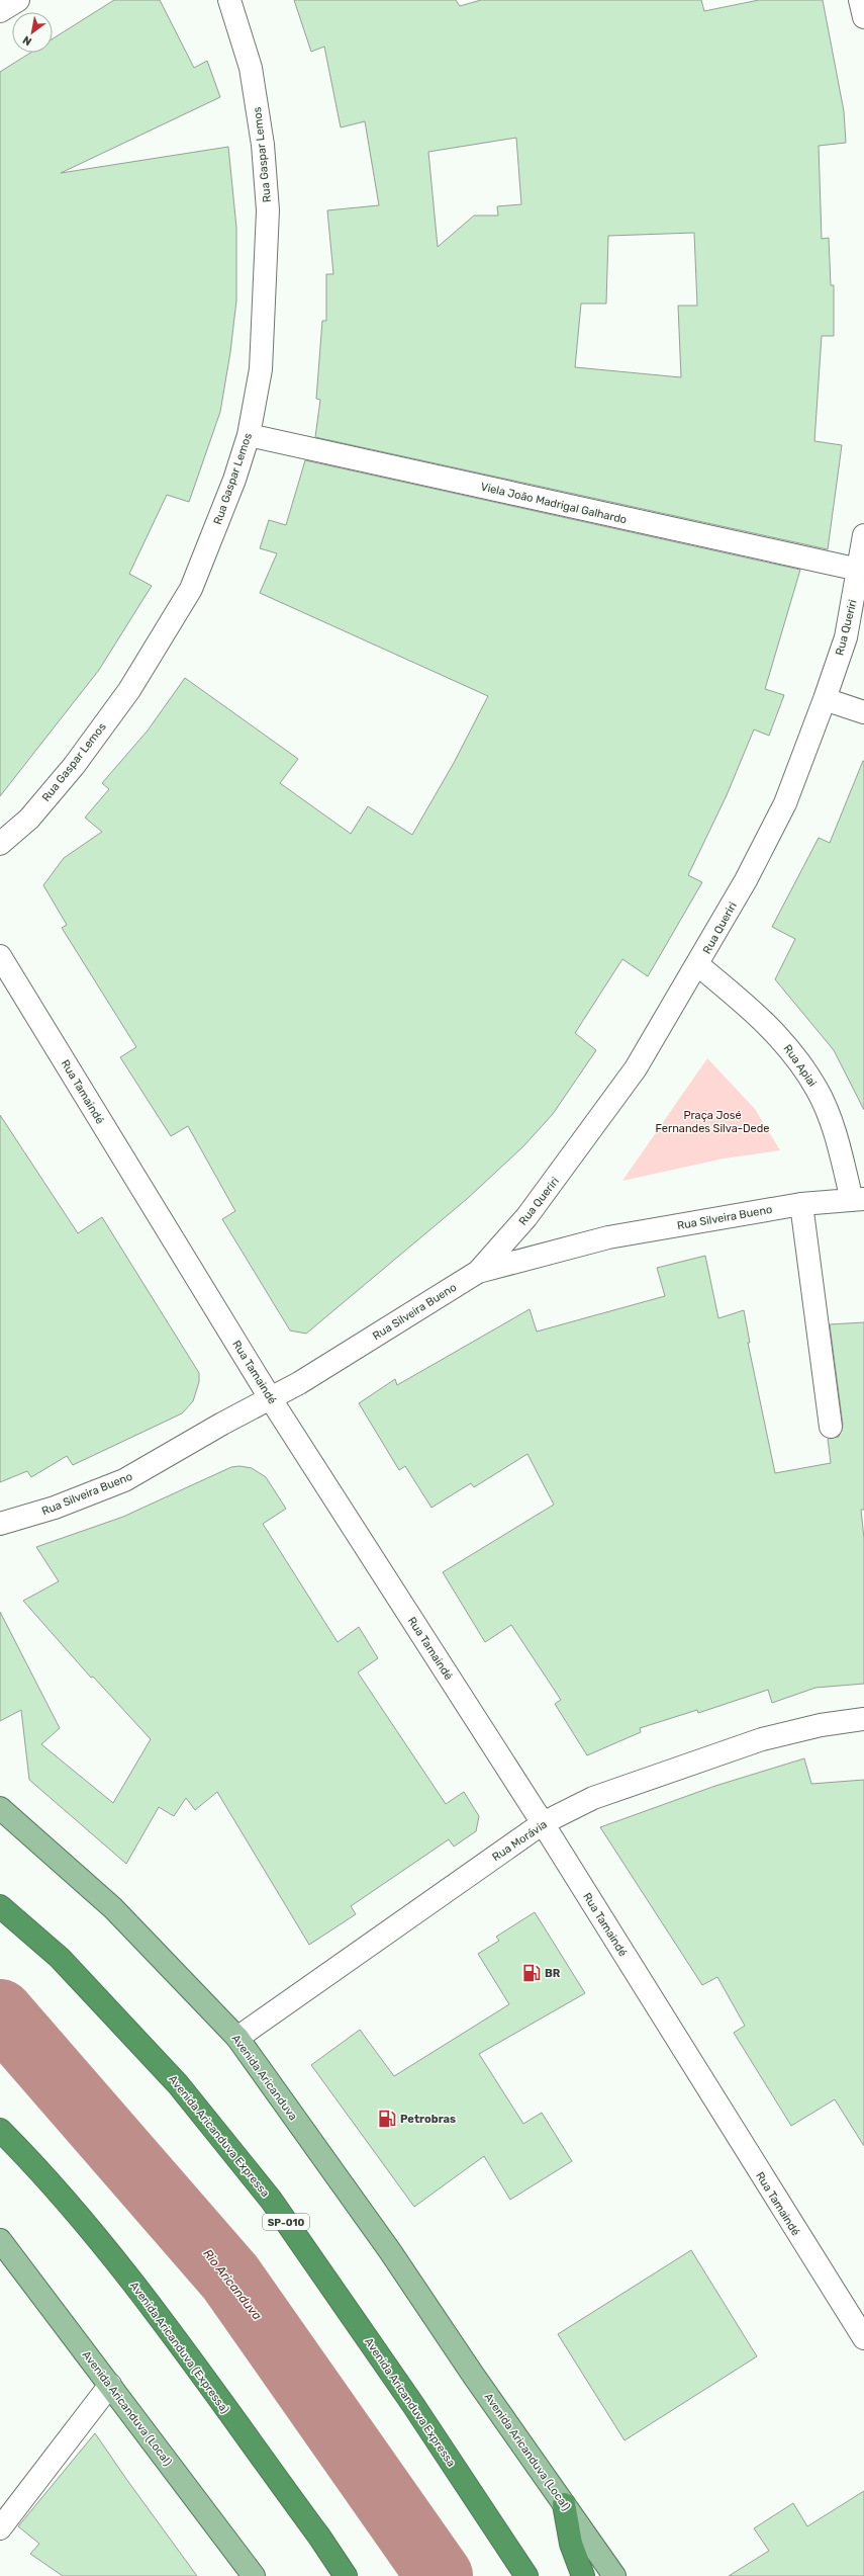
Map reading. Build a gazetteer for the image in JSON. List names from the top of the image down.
{
  "streets": {
    "highway": ["Avenida Aricanduva Expressa", "SP-010", "Avenida Aricanduva (Expressa)"],
    "main road": ["Avenida Aricanduva", "Avenida Aricanduva (Local)"],
    "street": [
      "Rua Gaspar Lemos",
      "Viela João Madrigal Galhardo",
      "Rua Queriri",
      "Rua Apiai",
      "Rua Tamaindé",
      "Rua Silveira Bueno",
      "Rua Morávia"
    ]
  },
  "crossings": [
    ["Rua Gaspar Lemos", "Viela João Madrigal Galhardo"],
    ["Viela João Madrigal Galhardo", "Rua Queriri"],
    ["Rua Queriri", "Rua Apiai"],
    ["Rua Queriri", "Rua Silveira Bueno"],
    ["Rua Apiai", "Rua Silveira Bueno"],
    ["Rua Tamaindé", "Rua Silveira Bueno"],
    ["Rua Tamaindé", "Rua Morávia"],
    ["Rua Morávia", "Avenida Aricanduva"],
    ["Avenida Aricanduva", "Avenida Aricanduva (Local)"]
  ],
  "water": ["Rio Aricanduva"],
  "parks": ["Praça José Fernandes Silva-Dede"],
  "places": {
    "fuel station": ["BR", "Petrobras"]
  },
  "north": "bottom left"
}
